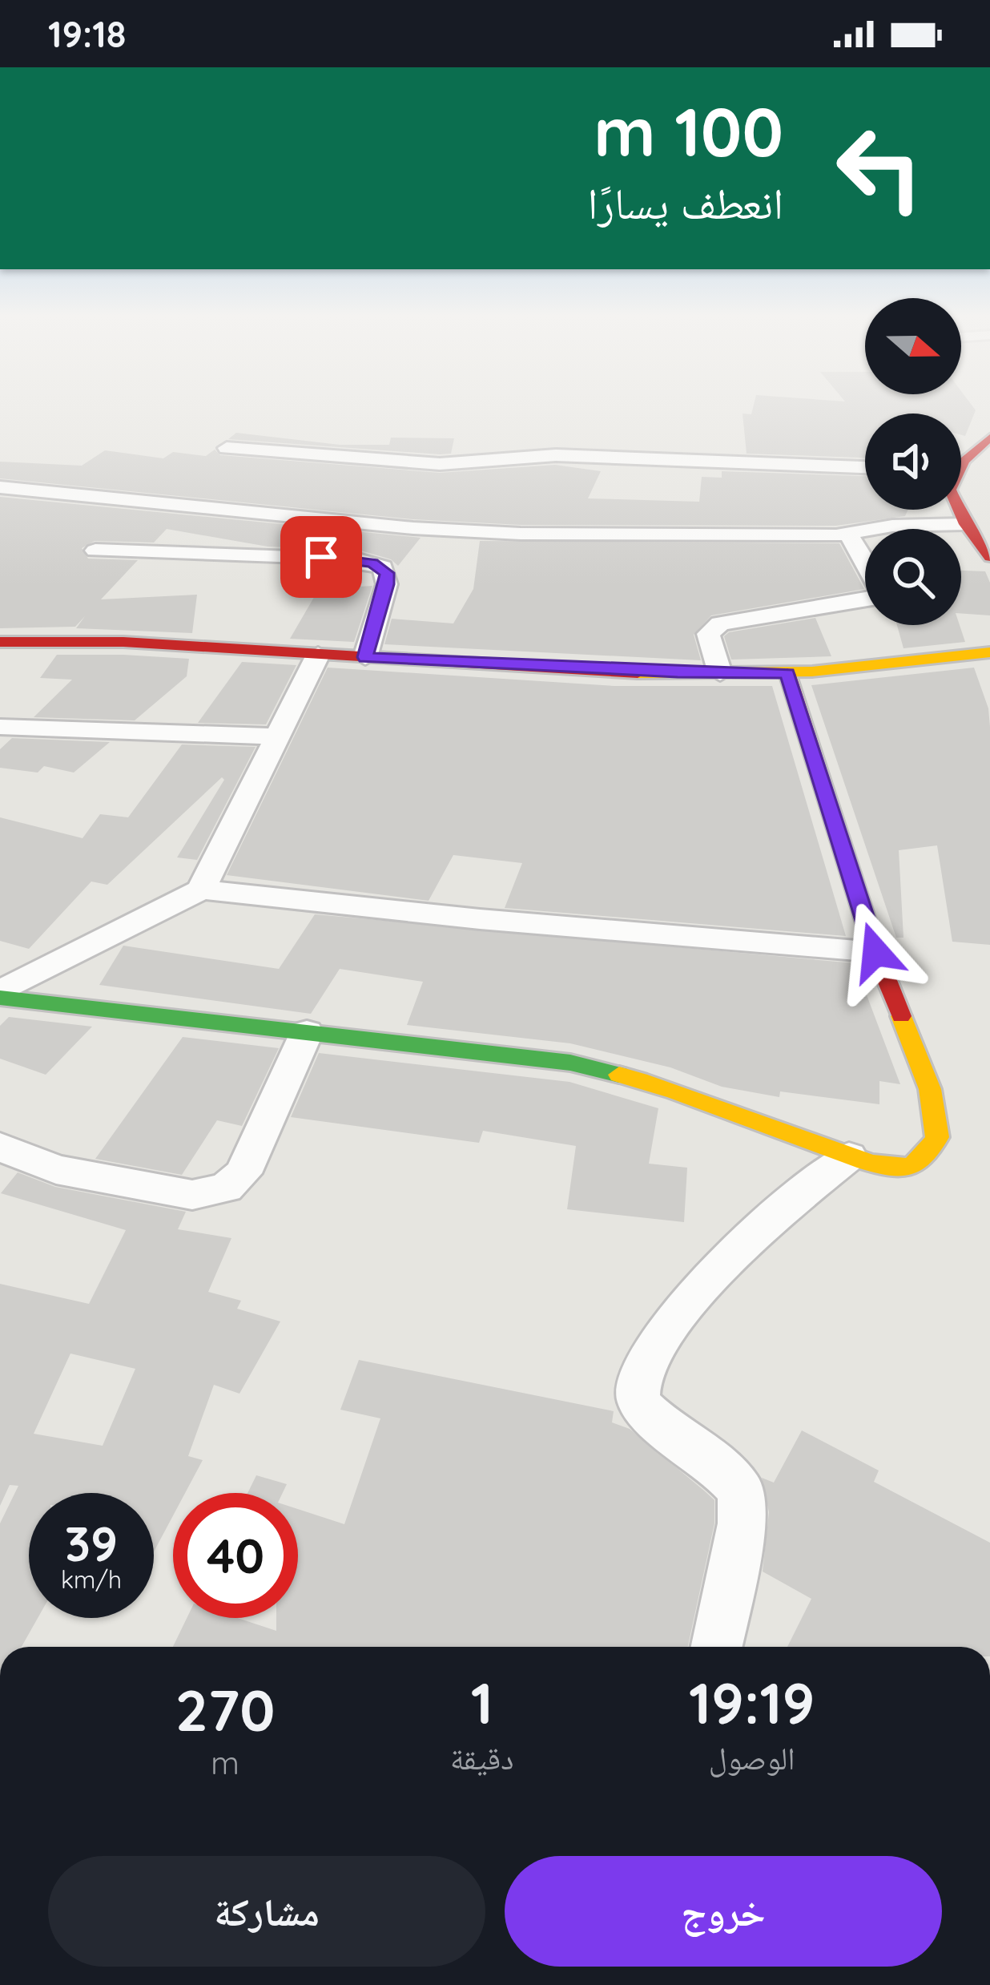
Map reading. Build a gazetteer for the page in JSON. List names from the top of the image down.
{
  "north": "right",
  "page": {
    "status": "19:18",
    "turn": ["100 m", "انعطف يسارًا"],
    "speed": "39 km/h",
    "limit": "40",
    "eta": [
      "19:19",
      "الوصول",
      "1",
      "دقيقة",
      "270",
      "m"
    ],
    "buttons": ["خروج", "مشاركة"]
  }
}
